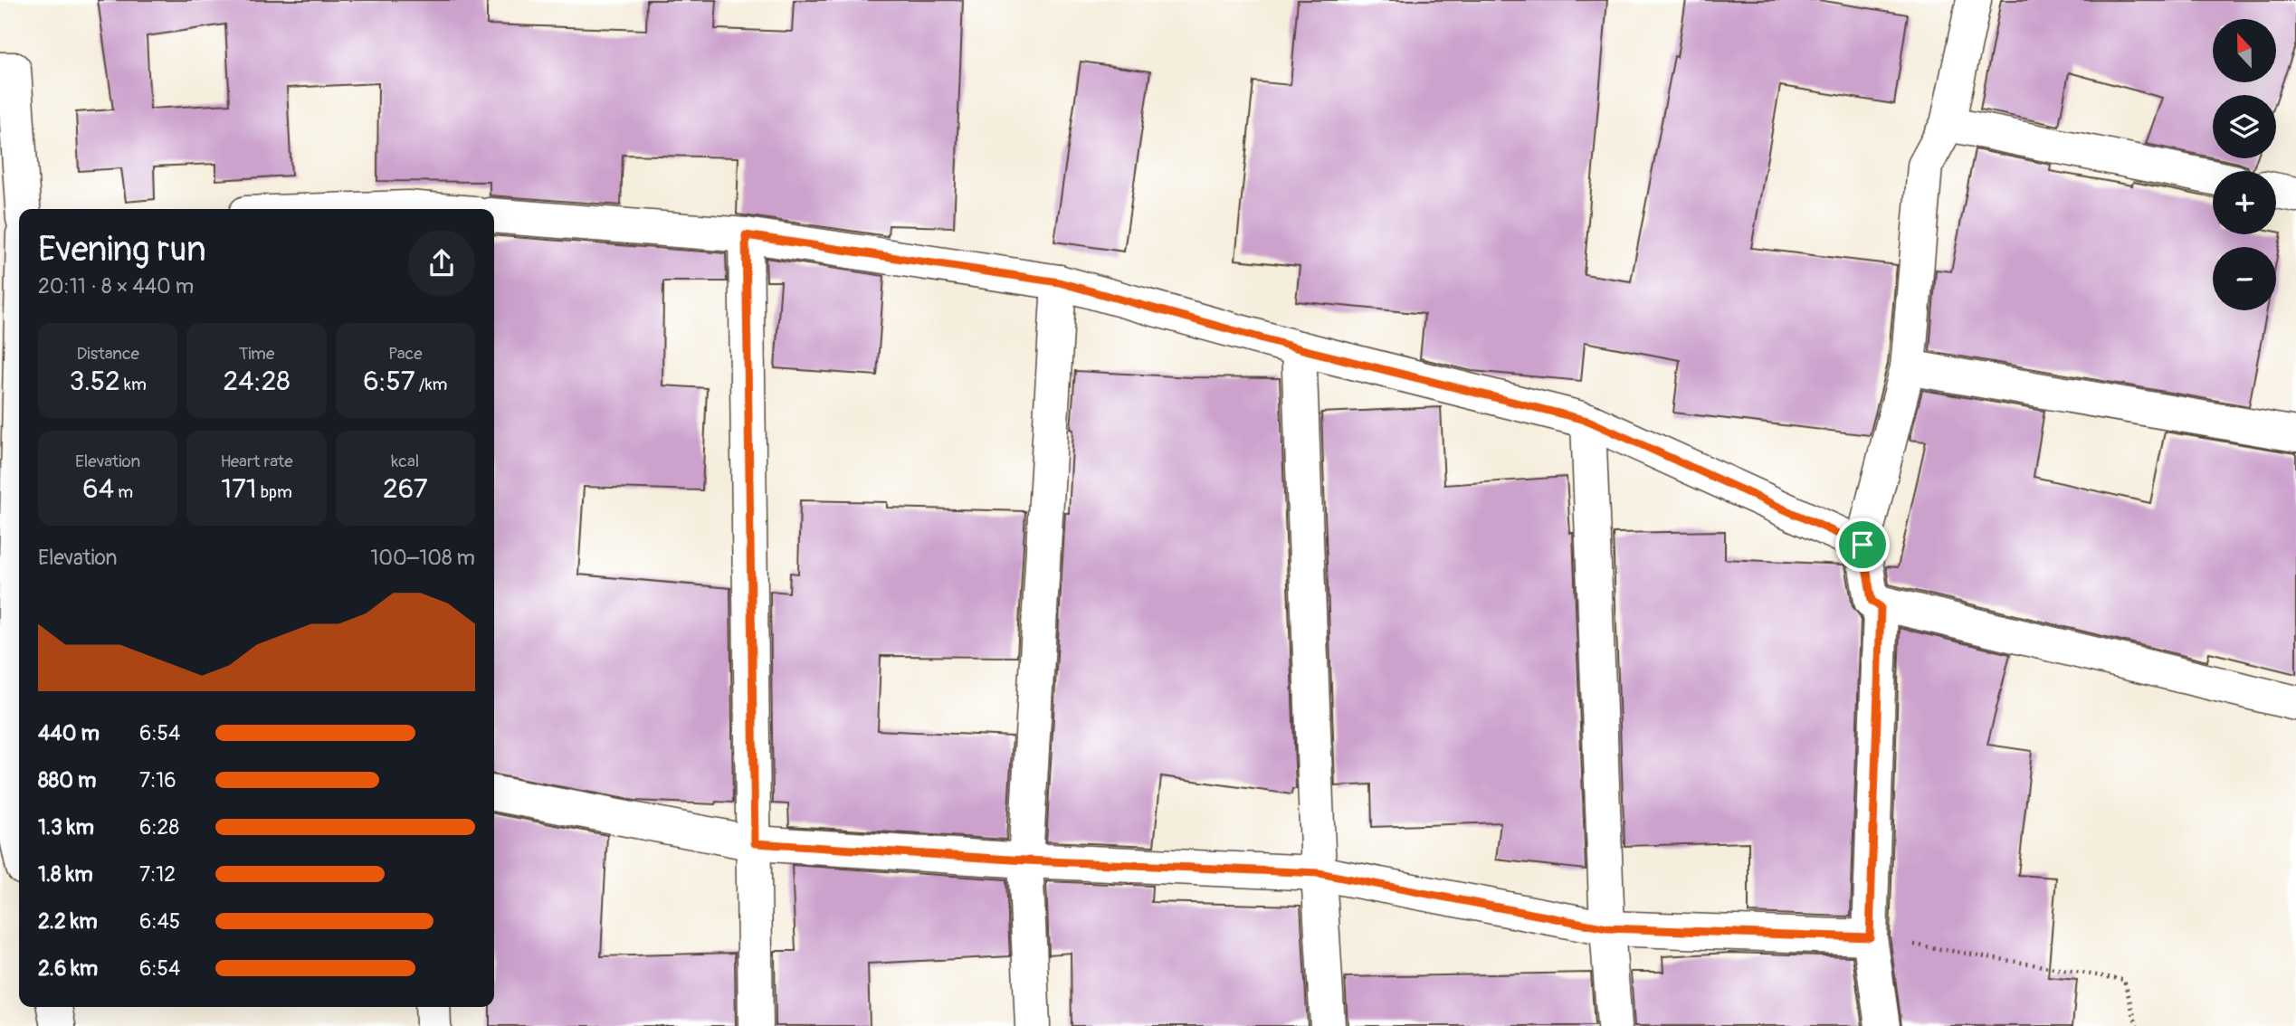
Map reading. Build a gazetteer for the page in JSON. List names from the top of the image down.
{
  "north": "top",
  "page": {
    "map_buttons": ["+", "−"],
    "heading": ["Evening run", "20:11 · 8 × 440 m"],
    "stats": [
      ["Distance", "3.52 km"],
      ["Time", "24:28"],
      ["Pace", "6:57 /km"],
      ["Elevation", "64 m"],
      ["Heart rate", "171 bpm"],
      ["kcal", "267"]
    ],
    "chart": ["Elevation", "100–108 m"],
    "list": [
      {
        "name": "440 m",
        "note": "6:54"
      },
      {
        "name": "880 m",
        "note": "7:16"
      },
      {
        "name": "1.3 km",
        "note": "6:28"
      },
      {
        "name": "1.8 km",
        "note": "7:12"
      },
      {
        "name": "2.2 km",
        "note": "6:45"
      },
      {
        "name": "2.6 km",
        "note": "6:54"
      }
    ]
  }
}
